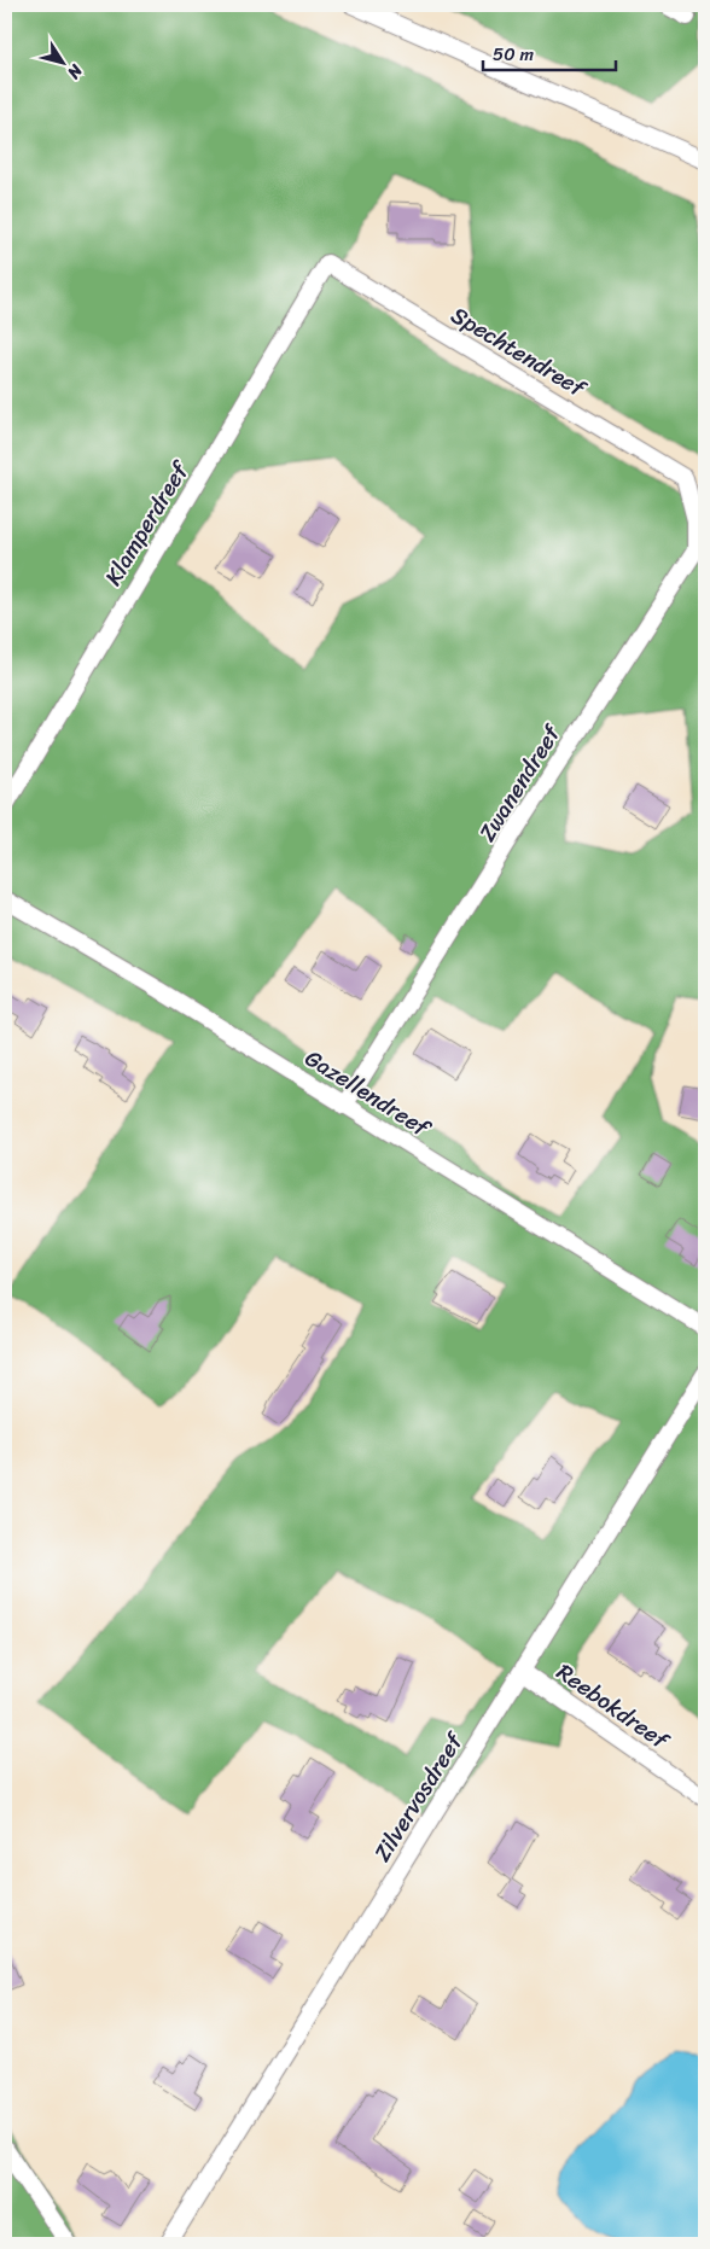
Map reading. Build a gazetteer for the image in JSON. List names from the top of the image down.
{
  "streets": {
    "street": [
      "Spechtendreef",
      "Klamperdreef",
      "Zwanendreef",
      "Gazellendreef",
      "Reebokdreef",
      "Zilvervosdreef"
    ]
  },
  "crossings": [
    ["Spechtendreef", "Klamperdreef"],
    ["Spechtendreef", "Zwanendreef"],
    ["Zwanendreef", "Gazellendreef"],
    ["Reebokdreef", "Zilvervosdreef"]
  ],
  "scale_bar": "50 m",
  "north": "bottom right"
}
